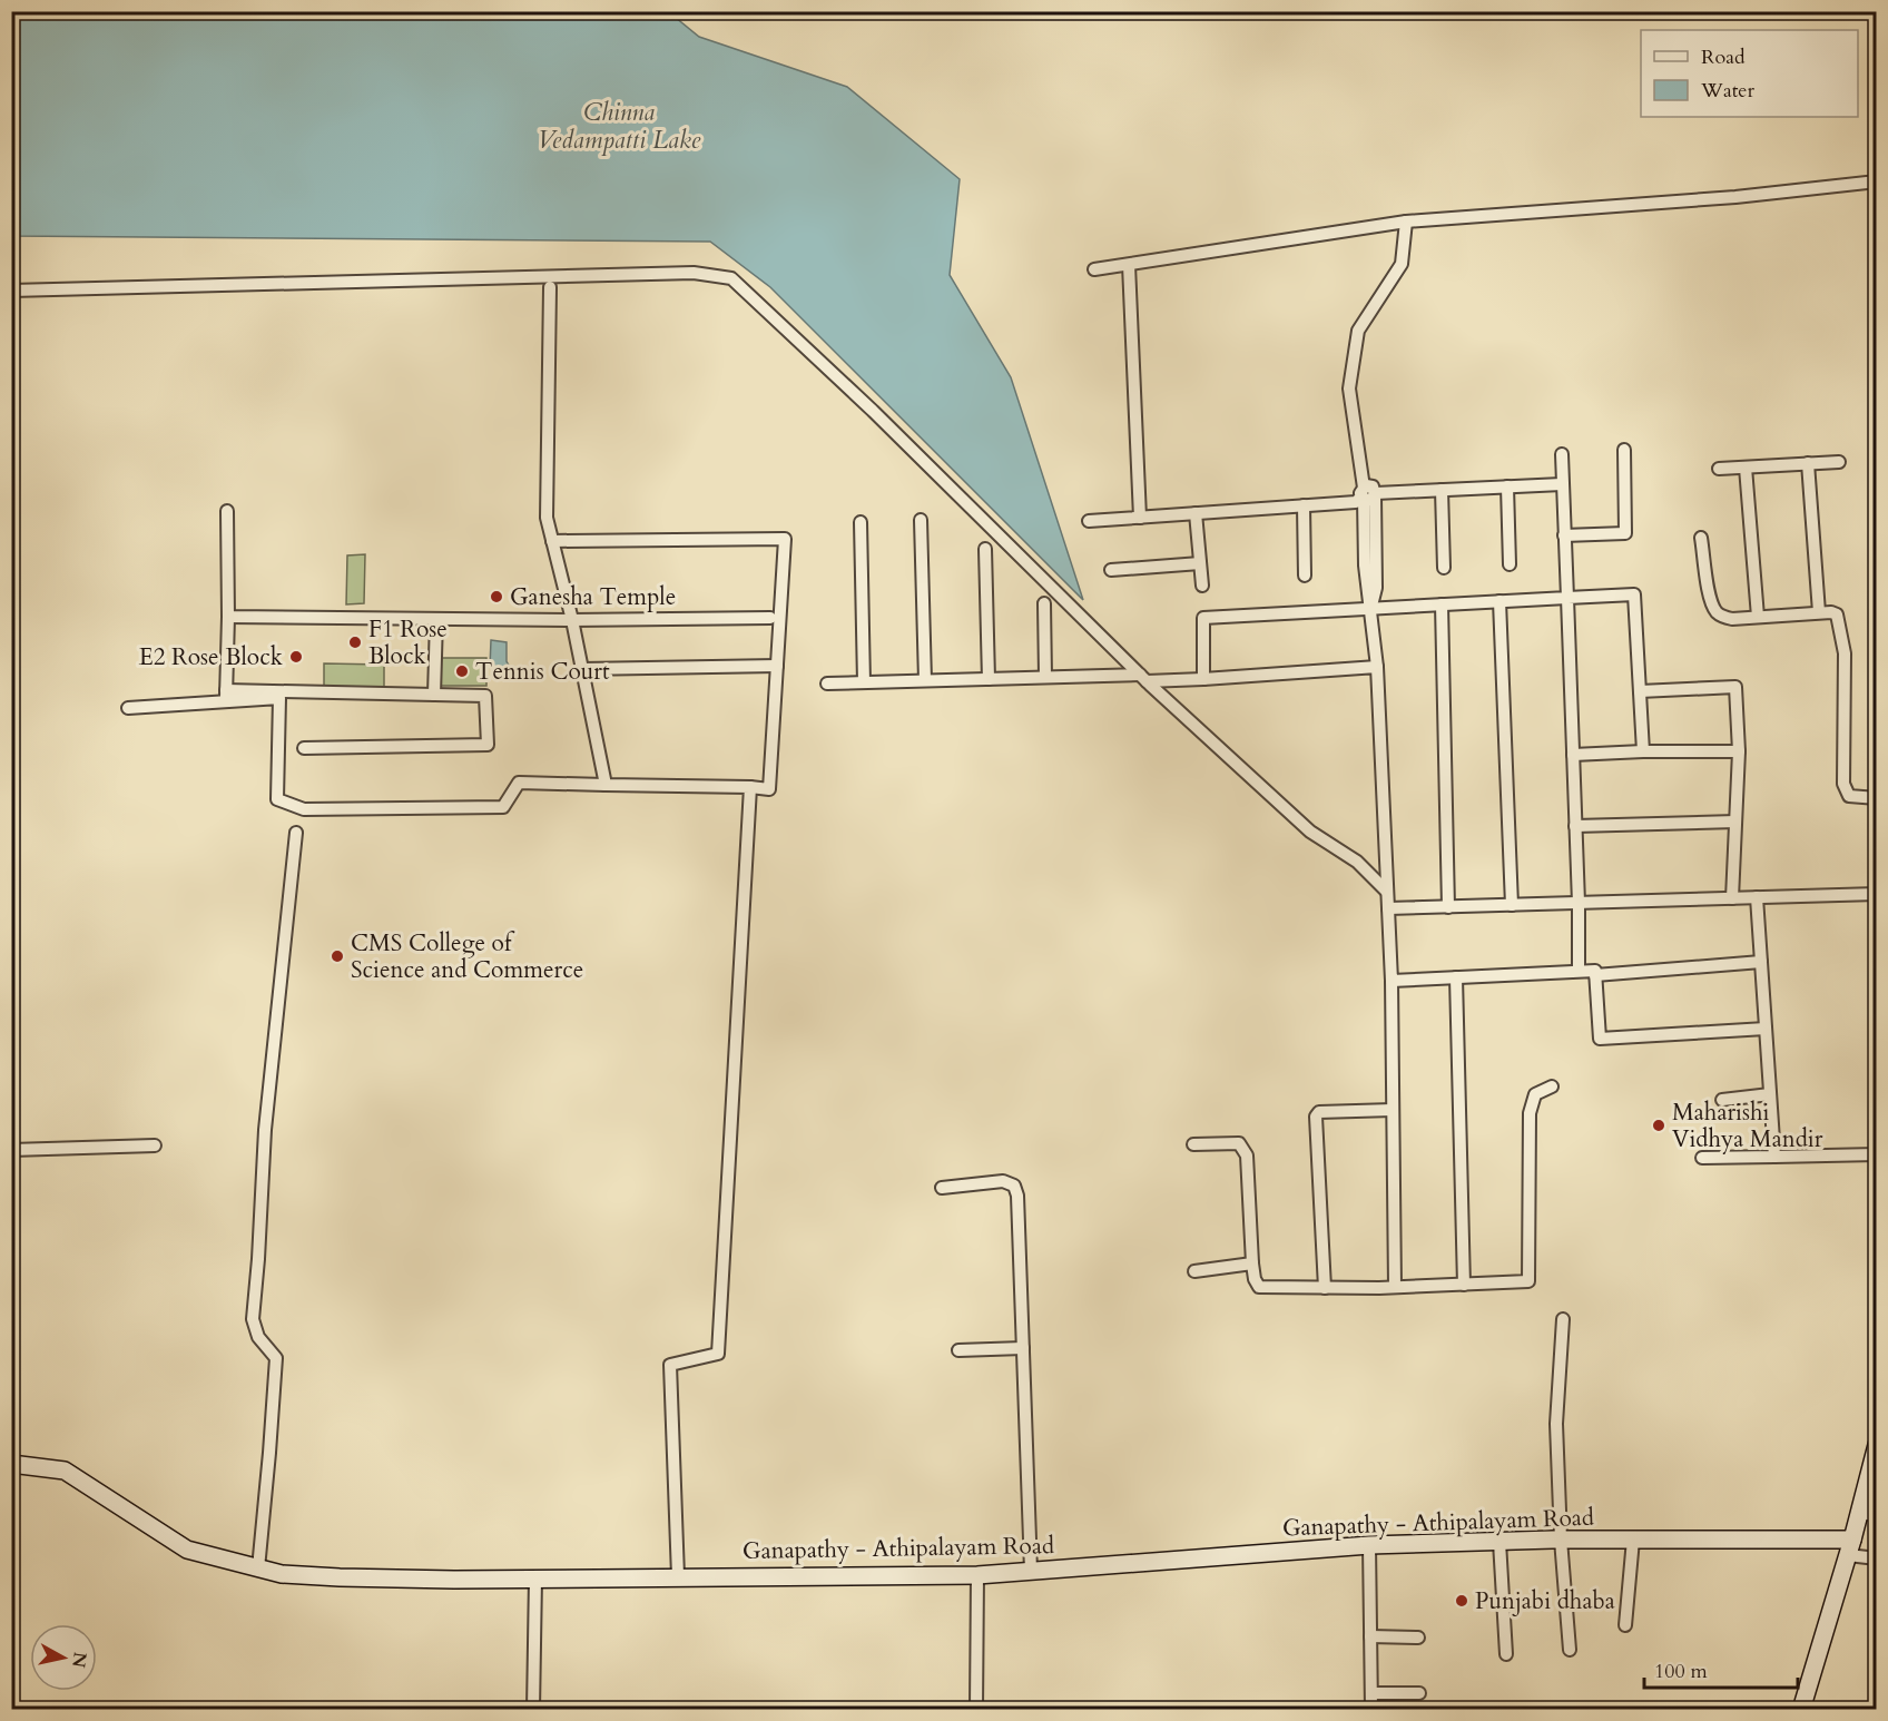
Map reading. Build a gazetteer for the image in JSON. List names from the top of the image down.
{
  "streets": {
    "main road": ["Ganapathy - Athipalayam Road"]
  },
  "water": ["Chinna Vedampatti Lake"],
  "places": [
    "Ganesha Temple",
    "F1 Rose Block",
    "E2 Rose Block",
    "Tennis Court",
    "CMS College of Science and Commerce",
    "Maharishi Vidhya Mandir",
    "Punjabi dhaba"
  ],
  "legend": ["Road", "Water"],
  "scale_bar": "100 m",
  "north": "right"
}
